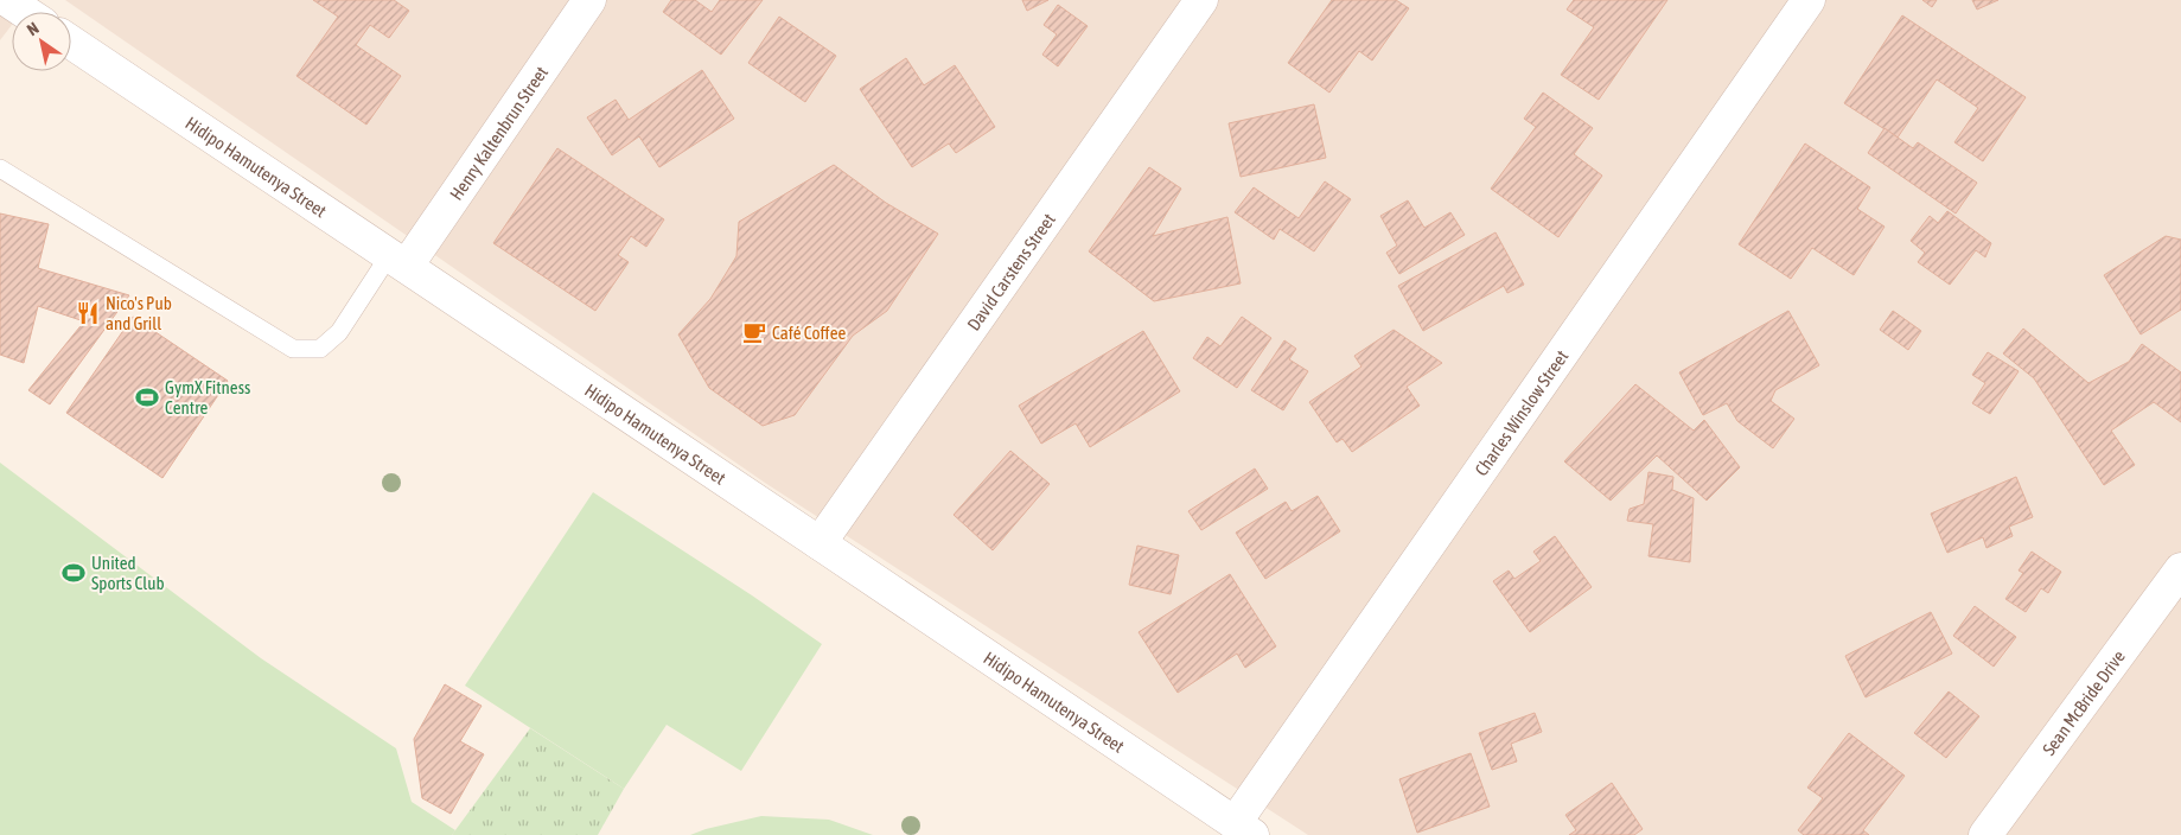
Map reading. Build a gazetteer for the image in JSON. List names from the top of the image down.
{
  "streets": {
    "street": [
      "Henry Kaltenbrun Street",
      "Hidipo Hamutenya Street",
      "David Carstens Street",
      "Charles Winslow Street",
      "Sean McBride Drive"
    ]
  },
  "crossings": [
    ["Henry Kaltenbrun Street", "Hidipo Hamutenya Street"],
    ["Hidipo Hamutenya Street", "David Carstens Street"],
    ["Hidipo Hamutenya Street", "Charles Winslow Street"]
  ],
  "places": {
    "restaurant": ["Nico's Pub and Grill"],
    "cafe": ["Café Coffee"],
    "sports": ["GymX Fitness Centre", "United Sports Club"]
  },
  "north": "top left"
}
